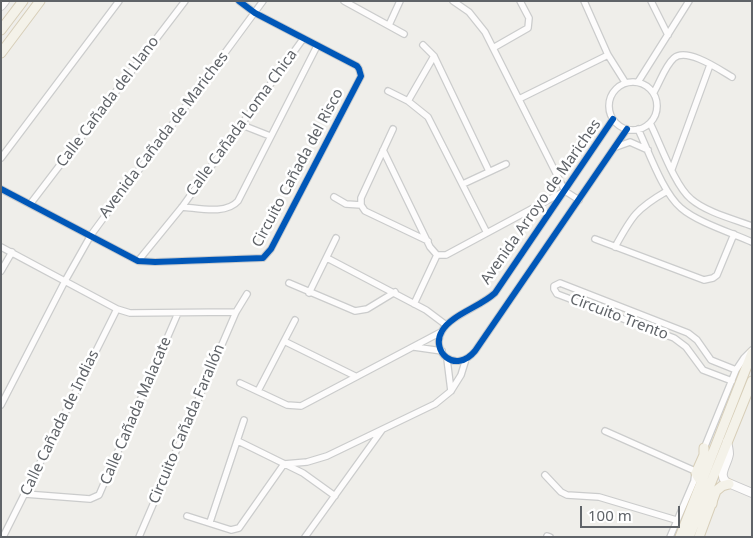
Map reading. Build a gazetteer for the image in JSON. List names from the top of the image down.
{
  "streets": {
    "street": [
      "Calle Cañada del Llano",
      "Calle Cañada Loma Chica",
      "Avenida Cañada de Mariches",
      "Circuito Cañada del Risco",
      "Avenida Arroyo de Mariches",
      "Circuito Trento",
      "Calle Cañada Malacate",
      "Calle Cañada de Indias",
      "Circuito Cañada Farallón"
    ]
  },
  "crossings": [
    ["Calle Cañada del Llano", "Circuito Cañada del Risco"],
    ["Calle Cañada Loma Chica", "Circuito Cañada del Risco"],
    ["Avenida Cañada de Mariches", "Circuito Cañada del Risco"],
    ["Calle Cañada Malacate", "Calle Cañada de Indias"]
  ],
  "scale_bar": "100 m"
}
